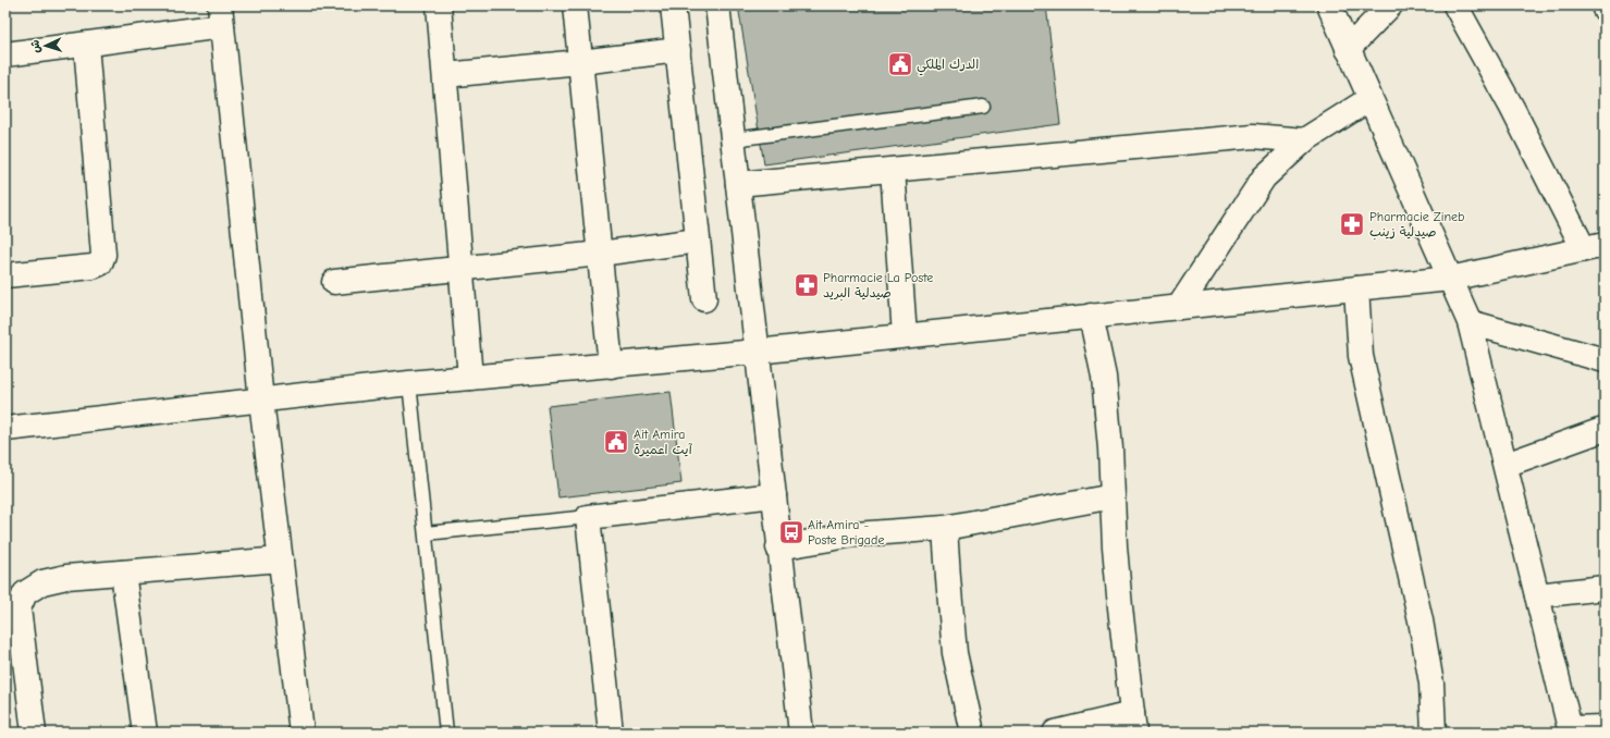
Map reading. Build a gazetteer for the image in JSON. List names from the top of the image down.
{
  "places": {
    "public building": ["الدرك الملكي", "Ait Amira آيت اعميرة"],
    "pharmacy": ["Pharmacie Zineb صيدلية زينب", "Pharmacie La Poste صيدلية البريد"],
    "bus stop": ["Ait Amira - Poste Brigade"]
  },
  "north": "left"
}
